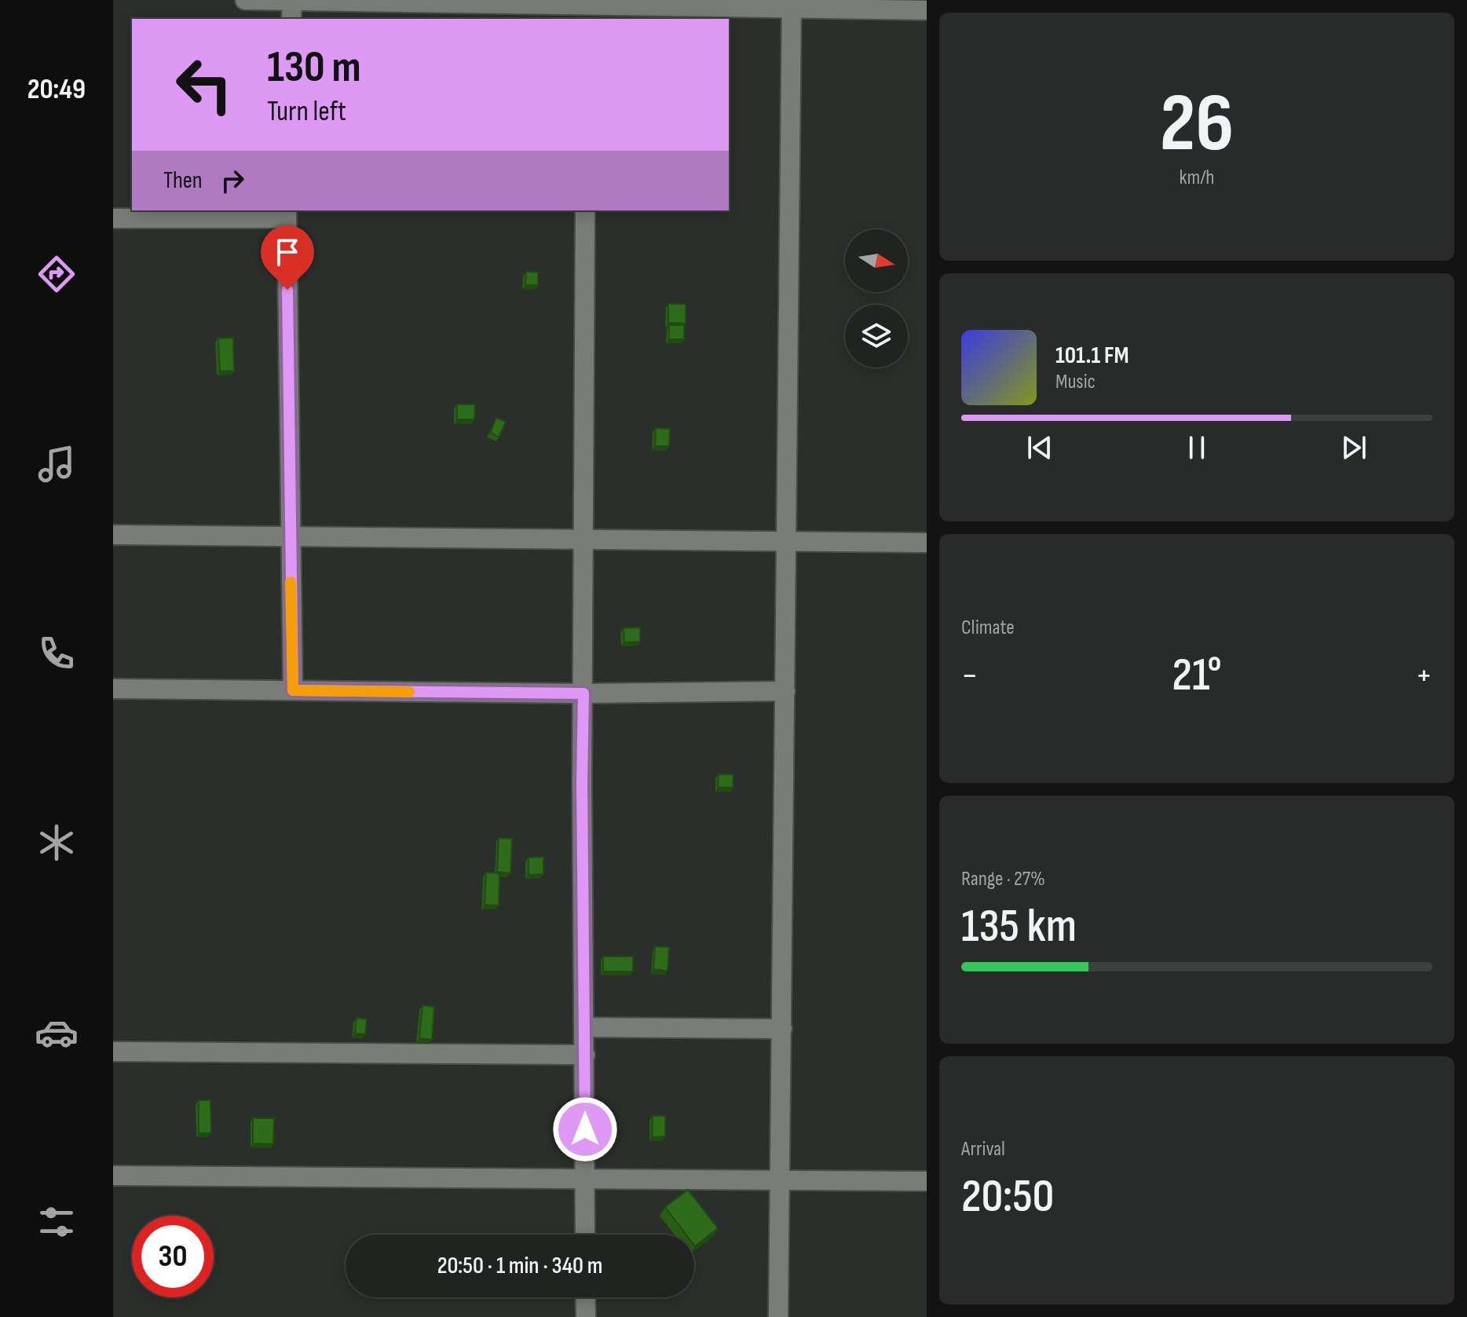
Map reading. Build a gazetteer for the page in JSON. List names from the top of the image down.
{
  "north": "right",
  "page": {
    "tabs": "20:49",
    "tile": [
      ["26", "km/h"],
      "Climate",
      ["Range · 27%", "135 km"],
      ["Arrival", "20:50"]
    ],
    "turn": ["130 m", "Turn left"],
    "then": "Then",
    "song": ["101.1 FM", "Music"],
    "heat": ["−", "21°", "+"],
    "limit": "30",
    "trip": "20:50 · 1 min · 340 m"
  }
}
